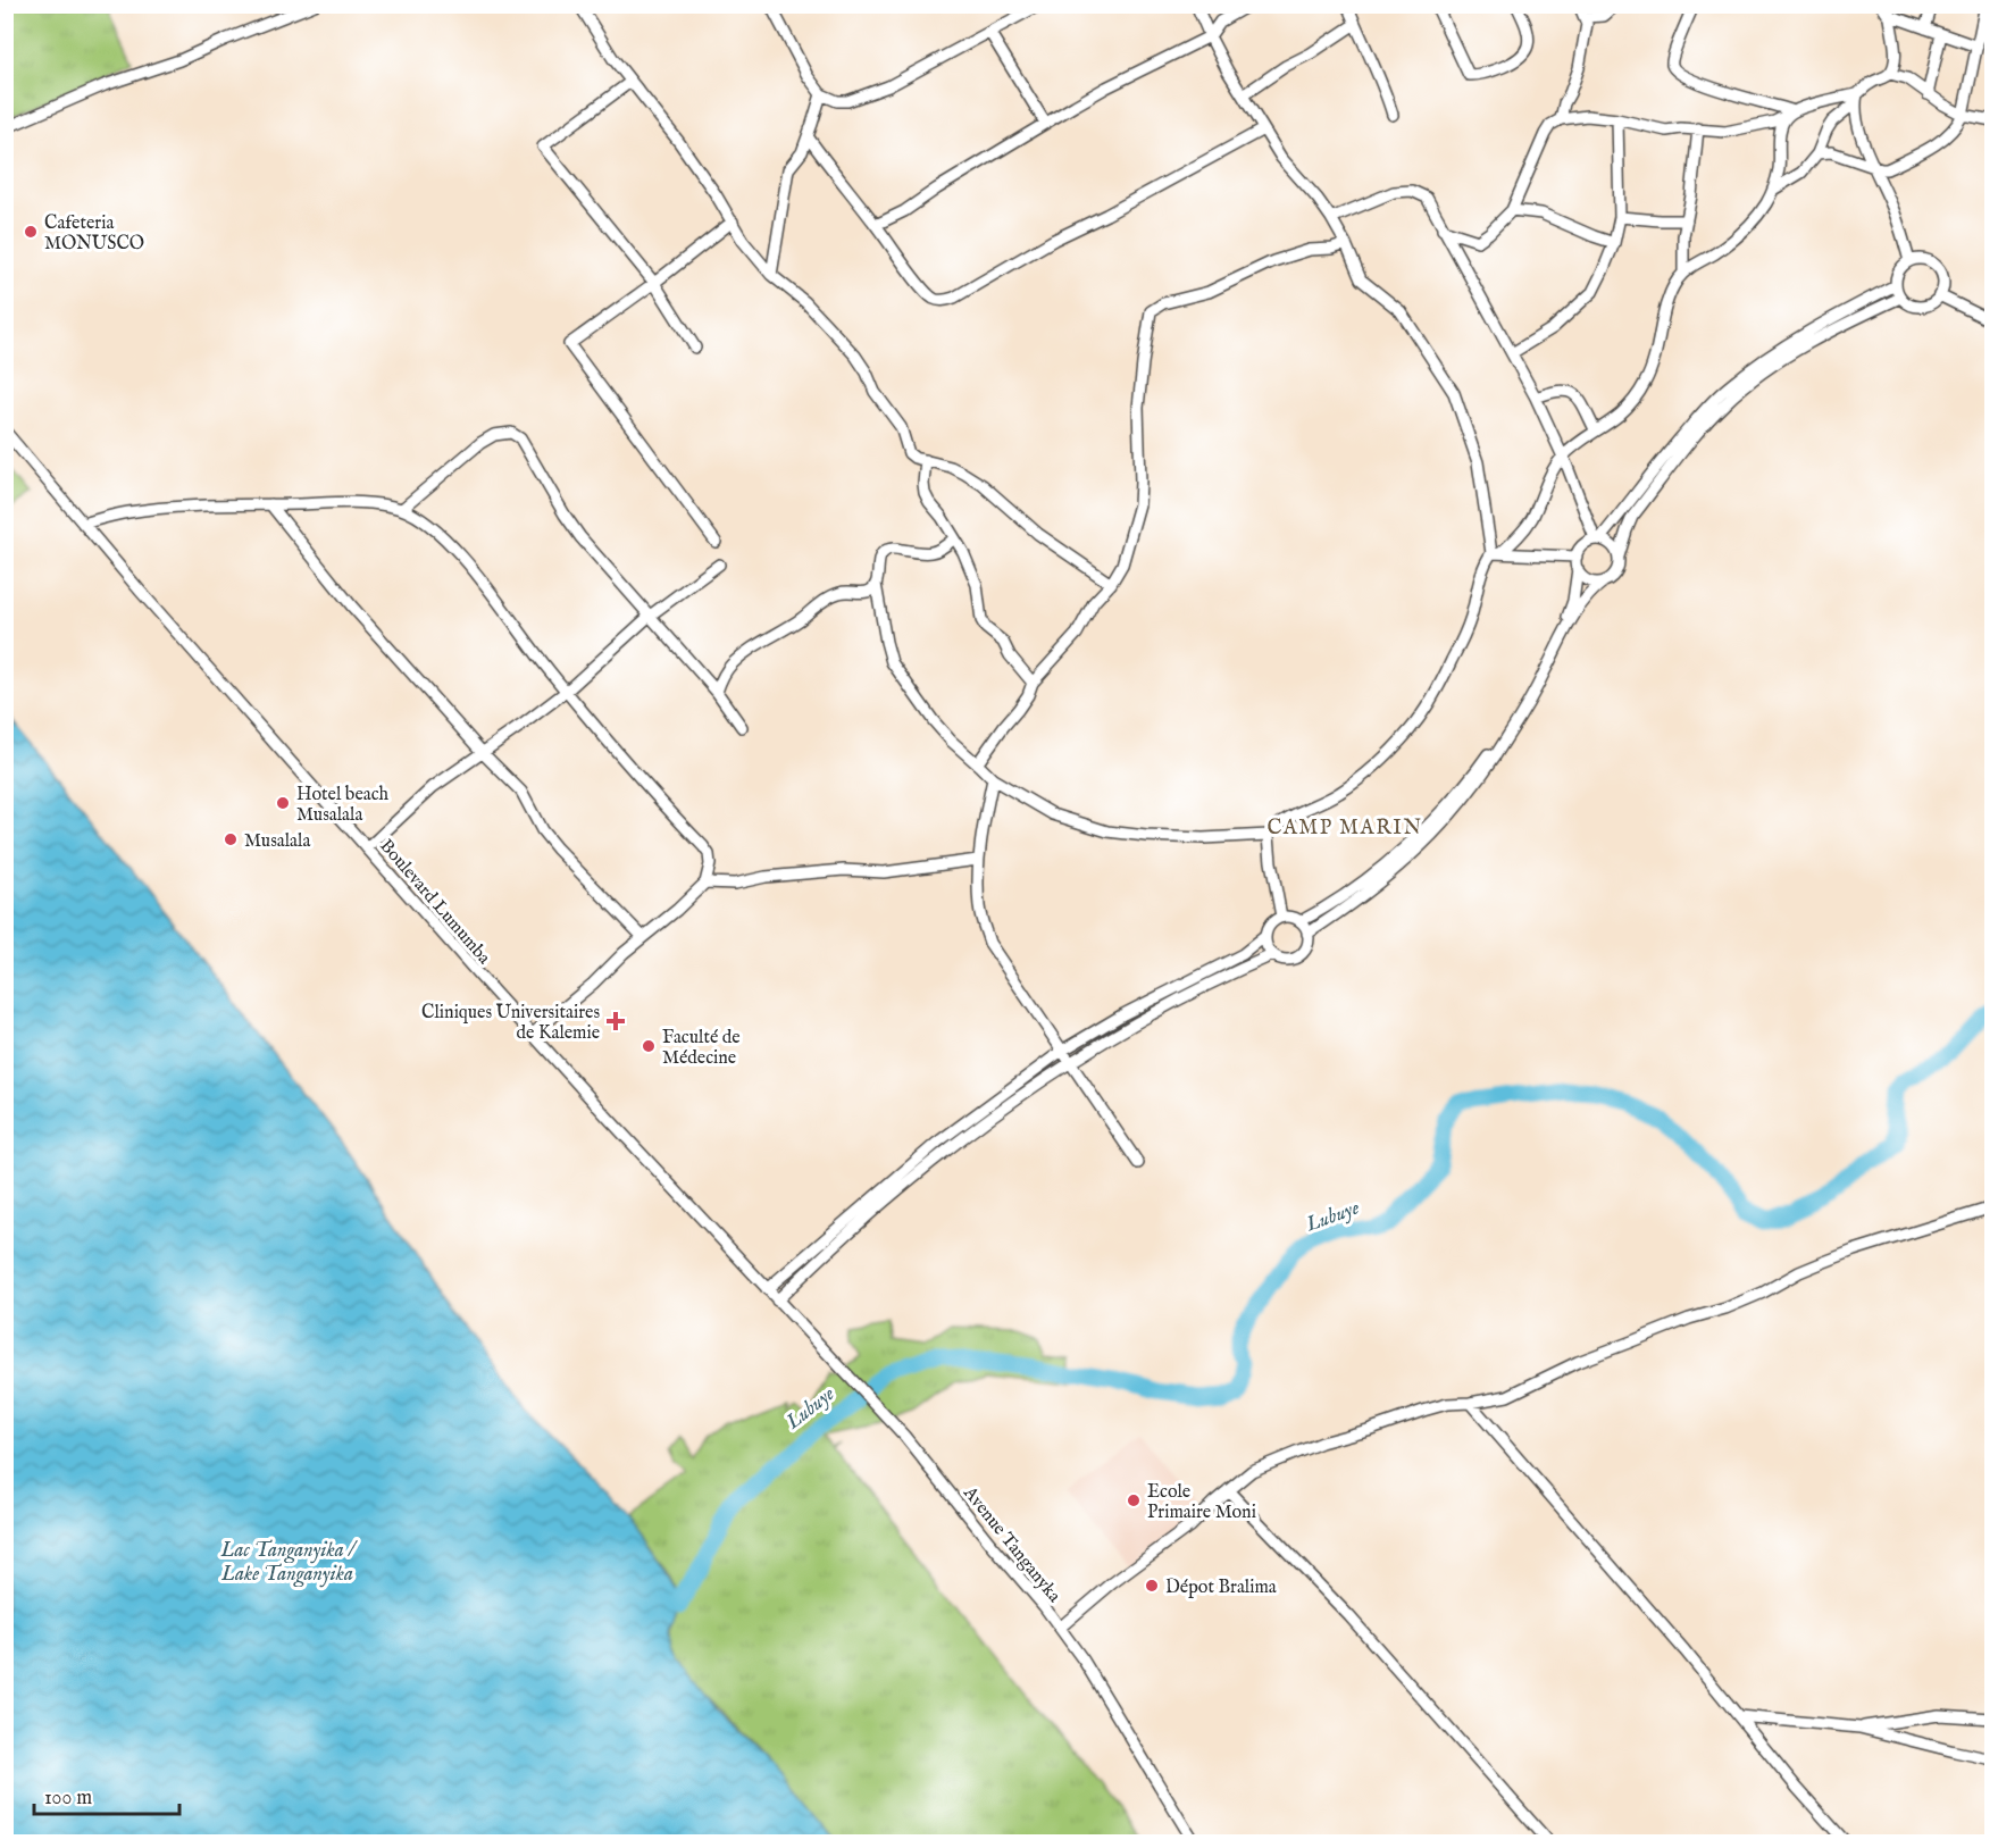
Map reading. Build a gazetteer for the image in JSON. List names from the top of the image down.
{
  "streets": {
    "street": ["Boulevard Lumumba", "Avenue Tanganyka"]
  },
  "crossings": [
    ["Boulevard Lumumba", "Avenue Tanganyka"]
  ],
  "districts": ["CAMP MARIN"],
  "water": ["Lubuye", "Lac Tanganyika / Lake Tanganyika"],
  "places": {
    "other": [
      "Cafeteria MONUSCO",
      "Hotel beach Musalala",
      "Musalala",
      "Faculté de Médecine",
      "Ecole Primaire Moni",
      "Dépot Bralima"
    ],
    "health": ["Cliniques Universitaires de Kalemie"]
  },
  "scale_bar": "100 m"
}
